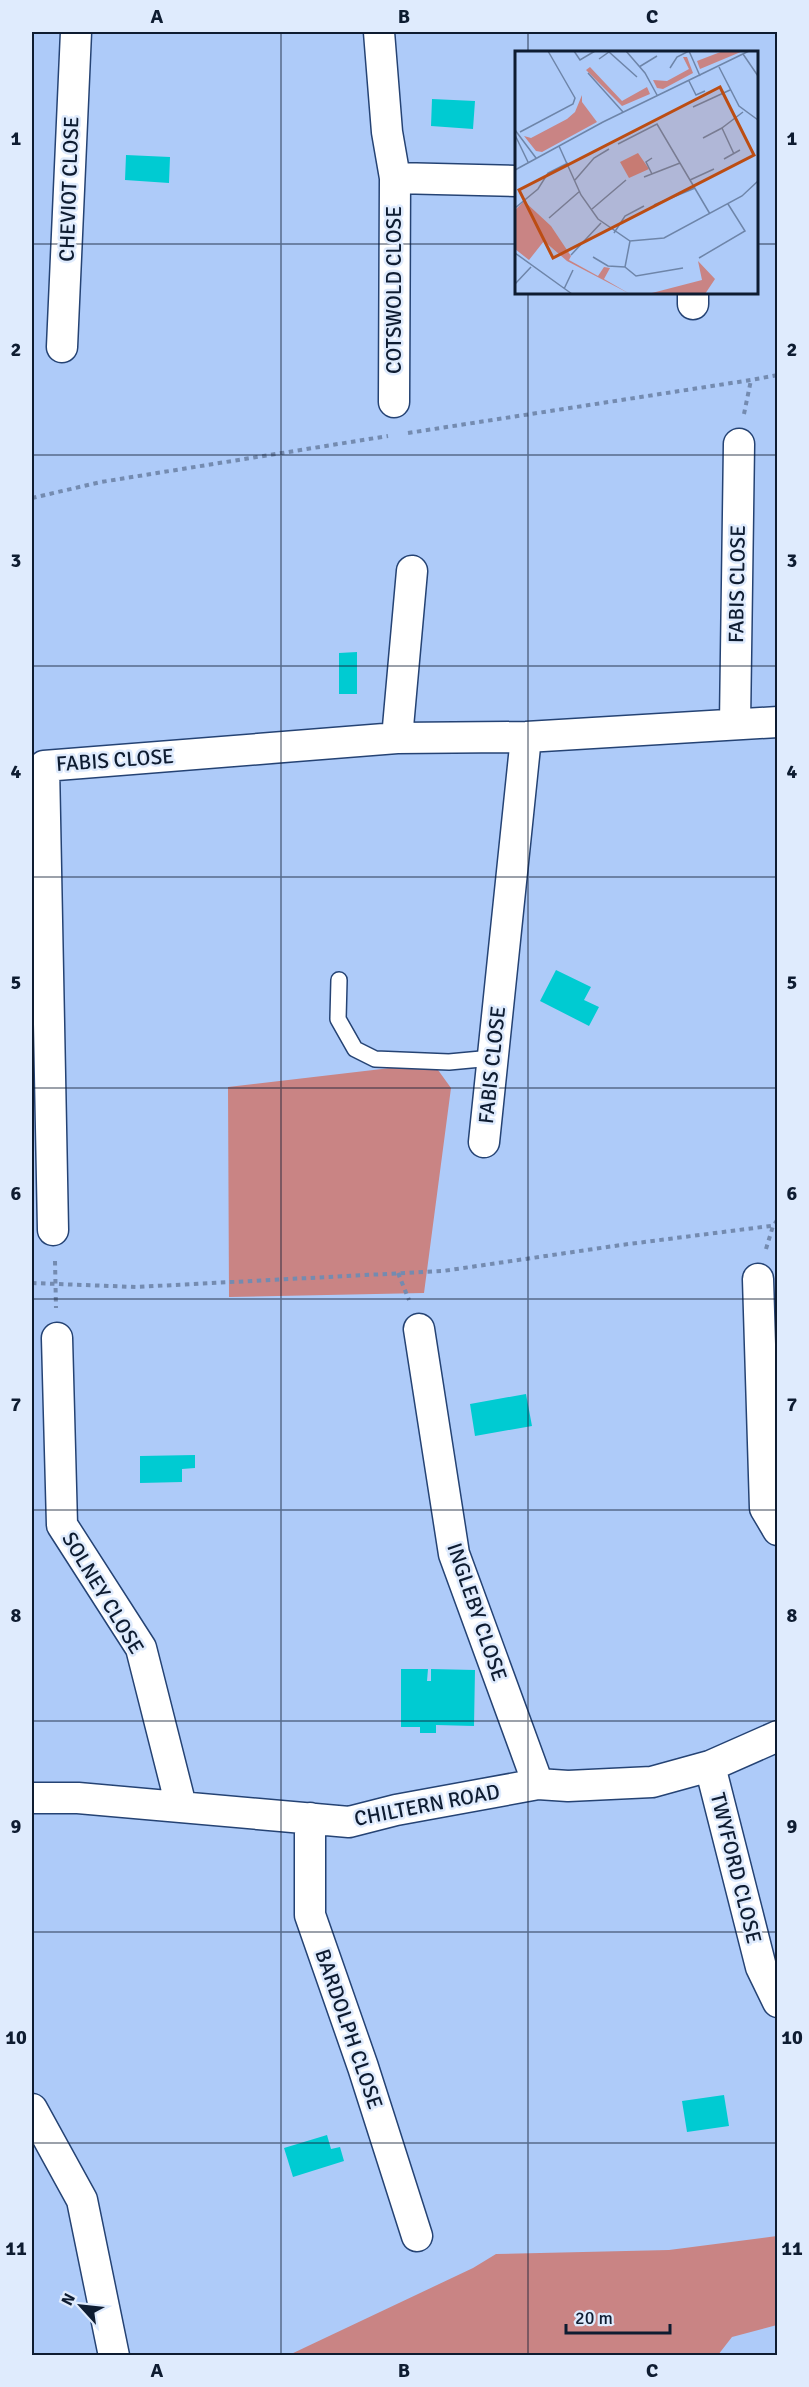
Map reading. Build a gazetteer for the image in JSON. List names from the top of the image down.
{
  "streets": {
    "street": [
      "CHEVIOT CLOSE",
      "COTSWOLD CLOSE",
      "FABIS CLOSE",
      "SOLNEY CLOSE",
      "INGLEBY CLOSE",
      "CHILTERN ROAD",
      "TWYFORD CLOSE",
      "BARDOLPH CLOSE"
    ]
  },
  "crossings": [
    ["SOLNEY CLOSE", "CHILTERN ROAD"],
    ["INGLEBY CLOSE", "CHILTERN ROAD"],
    ["CHILTERN ROAD", "TWYFORD CLOSE"],
    ["CHILTERN ROAD", "BARDOLPH CLOSE"]
  ],
  "scale_bar": "20 m",
  "north": "top left",
  "grid": {
    "columns": ["A", "B", "C"],
    "rows": [
      "1",
      "2",
      "3",
      "4",
      "5",
      "6",
      "7",
      "8",
      "9",
      "10",
      "11"
    ]
  }
}
